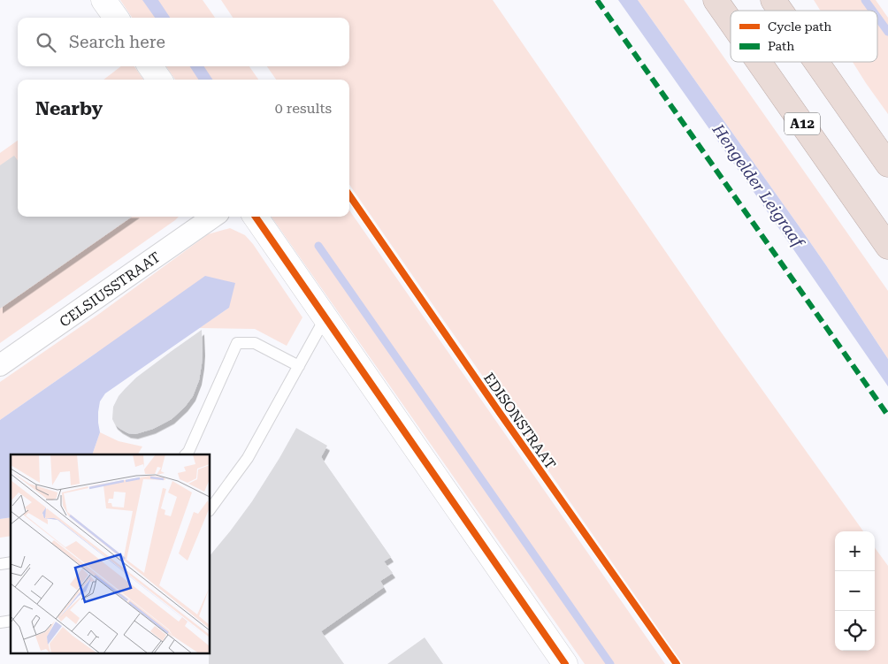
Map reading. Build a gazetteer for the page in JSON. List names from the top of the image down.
{
  "streets": {
    "highway": ["A12"],
    "street": ["CELSIUSSTRAAT"],
    "cycle path": ["EDISONSTRAAT"]
  },
  "water": ["Hengelder Leigraaf"],
  "legend": ["Cycle path", "Path"],
  "page": {
    "search": "Search here",
    "heading": ["Nearby", "0 results"],
    "map_buttons": ["+", "−"]
  }
}
